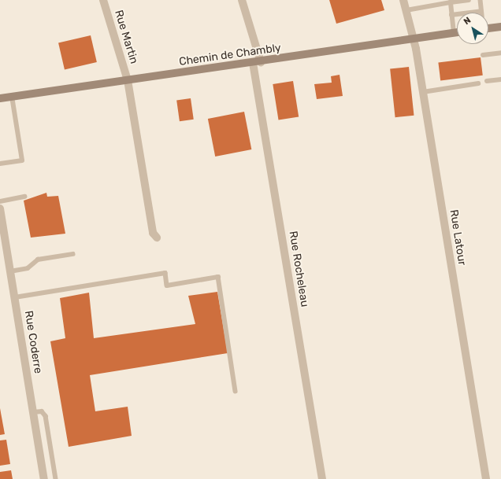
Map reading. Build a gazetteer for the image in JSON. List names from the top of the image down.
{
  "streets": {
    "street": [
      "Rue Martin",
      "Chemin de Chambly",
      "Rue Latour",
      "Rue Rocheleau",
      "Rue Coderre"
    ]
  },
  "crossings": [
    ["Rue Martin", "Chemin de Chambly"],
    ["Chemin de Chambly", "Rue Latour"],
    ["Chemin de Chambly", "Rue Rocheleau"]
  ],
  "north": "top left"
}
